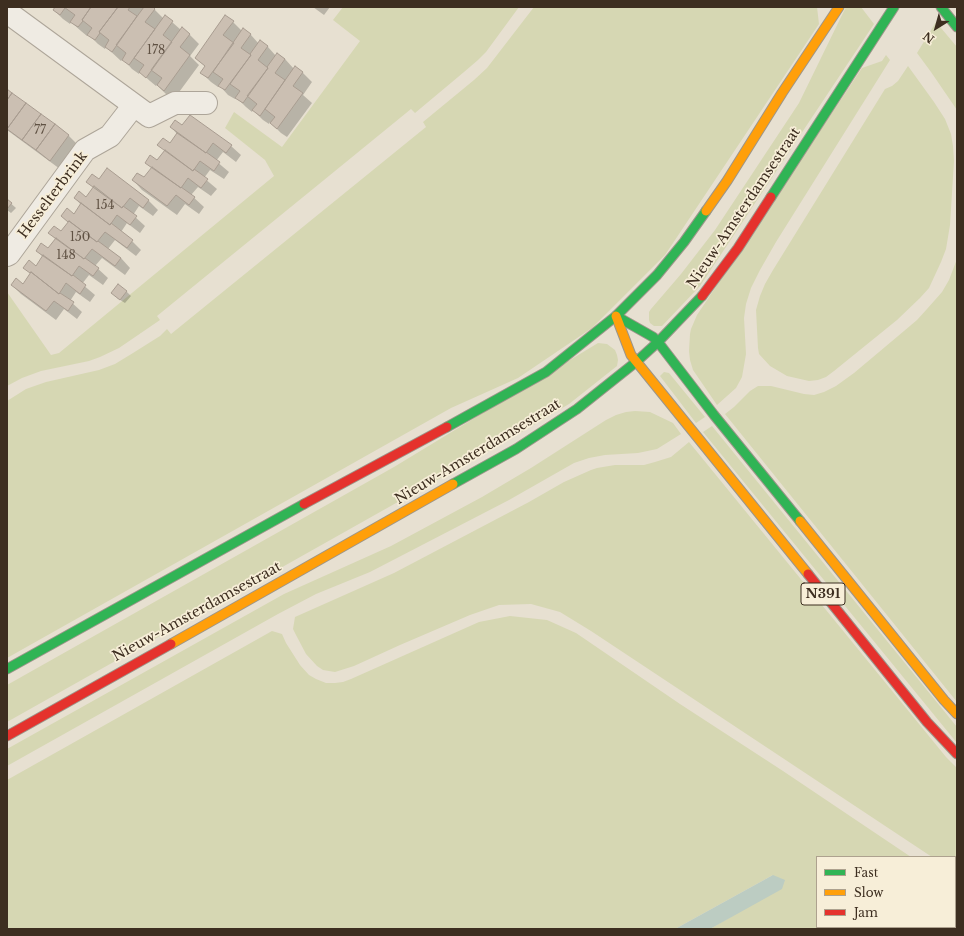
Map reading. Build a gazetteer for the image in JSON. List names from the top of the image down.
{
  "streets": {
    "main road": ["Nieuw-Amsterdamsestraat", "N391"],
    "street": ["Hesselterbrink"]
  },
  "crossings": [
    ["Nieuw-Amsterdamsestraat", "N391"]
  ],
  "house_numbers": [
    "178",
    "77",
    "154",
    "150",
    "148"
  ],
  "legend": ["Fast", "Slow", "Jam"],
  "north": "bottom left"
}
